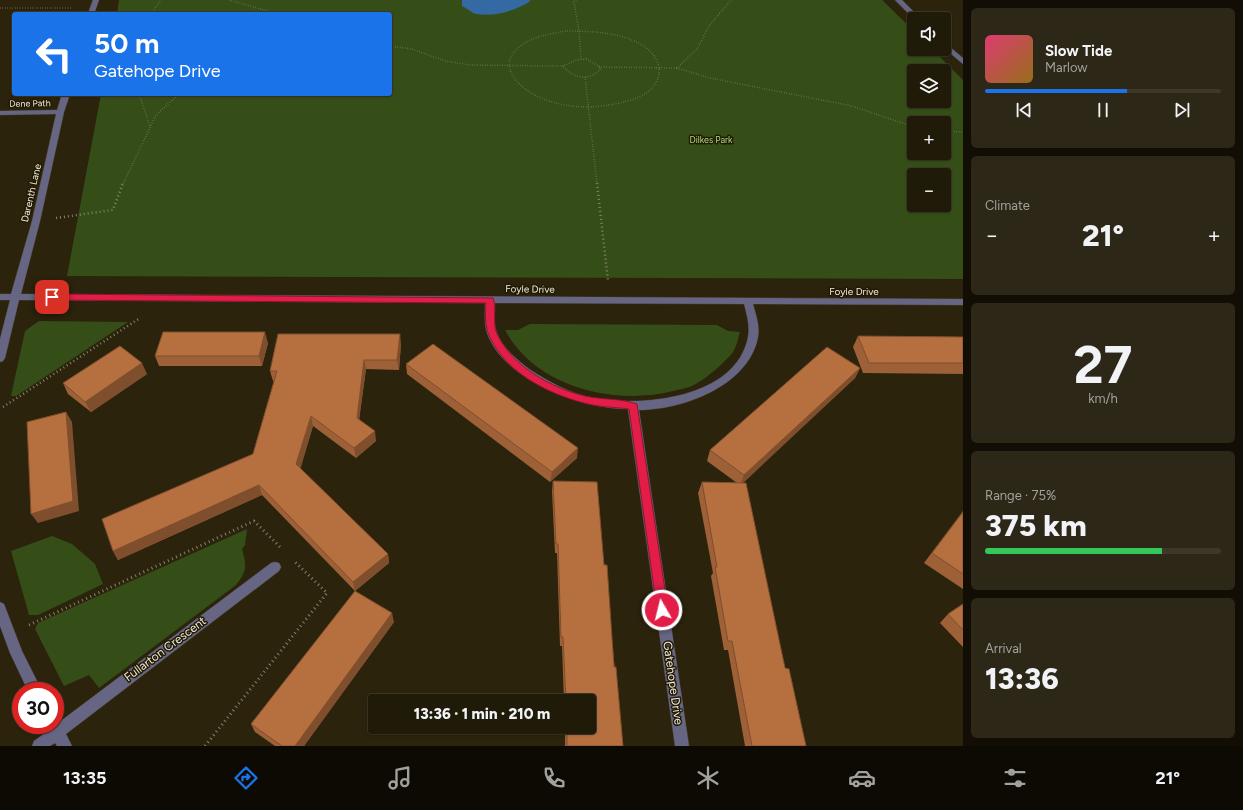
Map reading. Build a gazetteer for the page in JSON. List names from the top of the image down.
{
  "streets": {
    "street": [
      "Dene Path",
      "Darenth Lane",
      "Foyle Drive",
      "Fullarton Crescent",
      "Gatehope Drive"
    ]
  },
  "crossings": [
    ["Dene Path", "Darenth Lane"],
    ["Darenth Lane", "Foyle Drive"]
  ],
  "parks": ["Dilkes Park"],
  "page": {
    "map_buttons": ["+", "−"],
    "turn": ["50 m", "Gatehope Drive"],
    "song": ["Slow Tide", "Marlow"],
    "tile": [
      "Climate",
      ["27", "km/h"],
      ["Range · 75%", "375 km"],
      ["Arrival", "13:36"]
    ],
    "heat": ["−", "21°", "+"],
    "limit": "30",
    "trip": "13:36 · 1 min · 210 m",
    "tabs": ["13:35", "21°"]
  }
}
